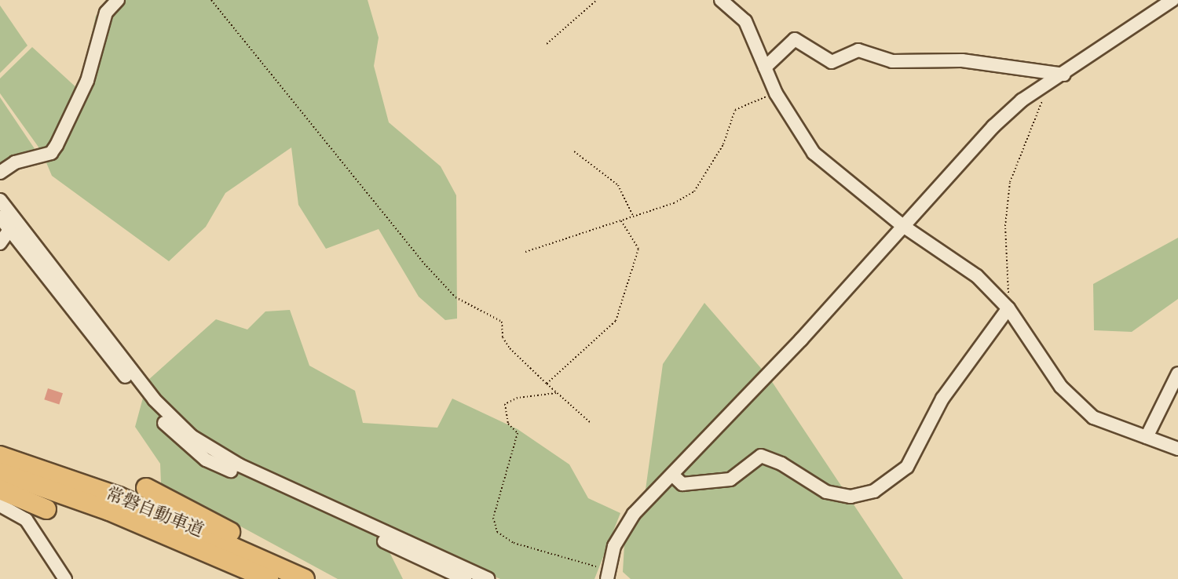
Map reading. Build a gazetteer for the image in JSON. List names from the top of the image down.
{
  "streets": {
    "highway": ["常磐自動車道"]
  }
}
